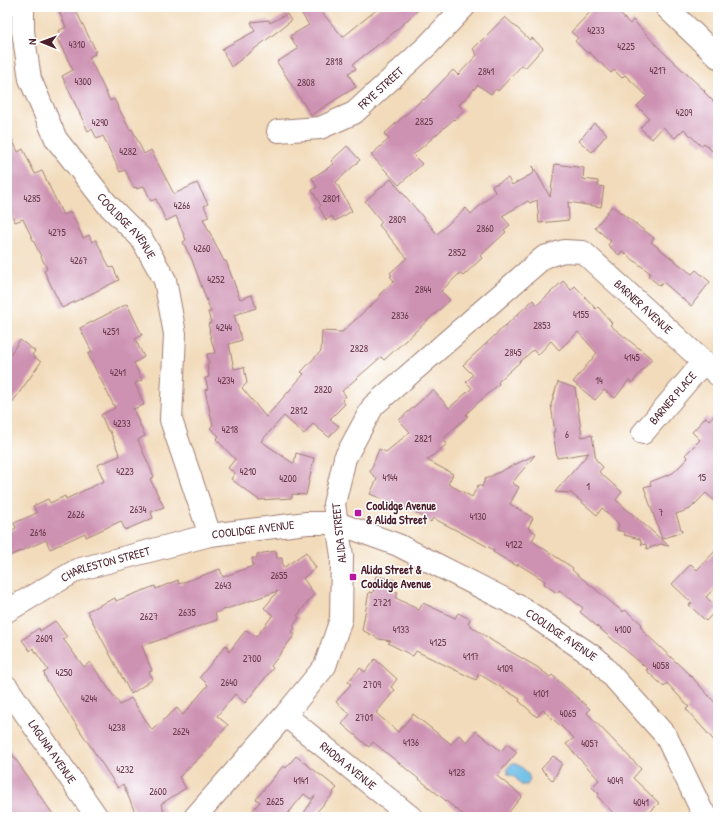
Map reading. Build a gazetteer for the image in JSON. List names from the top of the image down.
{
  "streets": {
    "street": [
      "FRYE STREET",
      "COOLIDGE AVENUE",
      "BARNER AVENUE",
      "BARNER PLACE",
      "ALIDA STREET",
      "CHARLESTON STREET",
      "LAGUNA AVENUE",
      "RHODA AVENUE"
    ]
  },
  "crossings": [
    ["COOLIDGE AVENUE", "ALIDA STREET"],
    ["COOLIDGE AVENUE", "CHARLESTON STREET"],
    ["BARNER AVENUE", "BARNER PLACE"],
    ["BARNER AVENUE", "ALIDA STREET"],
    ["ALIDA STREET", "RHODA AVENUE"]
  ],
  "places": {
    "transit": ["Coolidge Avenue & Alida Street", "Alida Street & Coolidge Avenue"]
  },
  "house_numbers": [
    "4233",
    "4310",
    "4225",
    "2818",
    "4217",
    "2841",
    "4300",
    "2808",
    "4209",
    "2825",
    "4290",
    "4282",
    "4285",
    "2801",
    "4266",
    "2809",
    "2860",
    "4275",
    "4260",
    "2852",
    "4267",
    "4252",
    "2844",
    "4155",
    "2836",
    "2853",
    "4244",
    "4251",
    "2828",
    "2845",
    "4145",
    "4241",
    "4234",
    "14",
    "2820",
    "2812",
    "4233",
    "4218",
    "6",
    "2821",
    "4223",
    "4210",
    "4144",
    "15",
    "4200",
    "1",
    "2634",
    "7",
    "2626",
    "4130",
    "2616",
    "4122",
    "2655",
    "2643",
    "2721",
    "2635",
    "2627",
    "4133",
    "4100",
    "2609",
    "4125",
    "4117",
    "2700",
    "4058",
    "4109",
    "4250",
    "2640",
    "2709",
    "4101",
    "4244",
    "4065",
    "2701",
    "4238",
    "2624",
    "4136",
    "4057",
    "4232",
    "4128",
    "4141",
    "4049",
    "2600",
    "2625",
    "4041"
  ],
  "north": "left"
}
